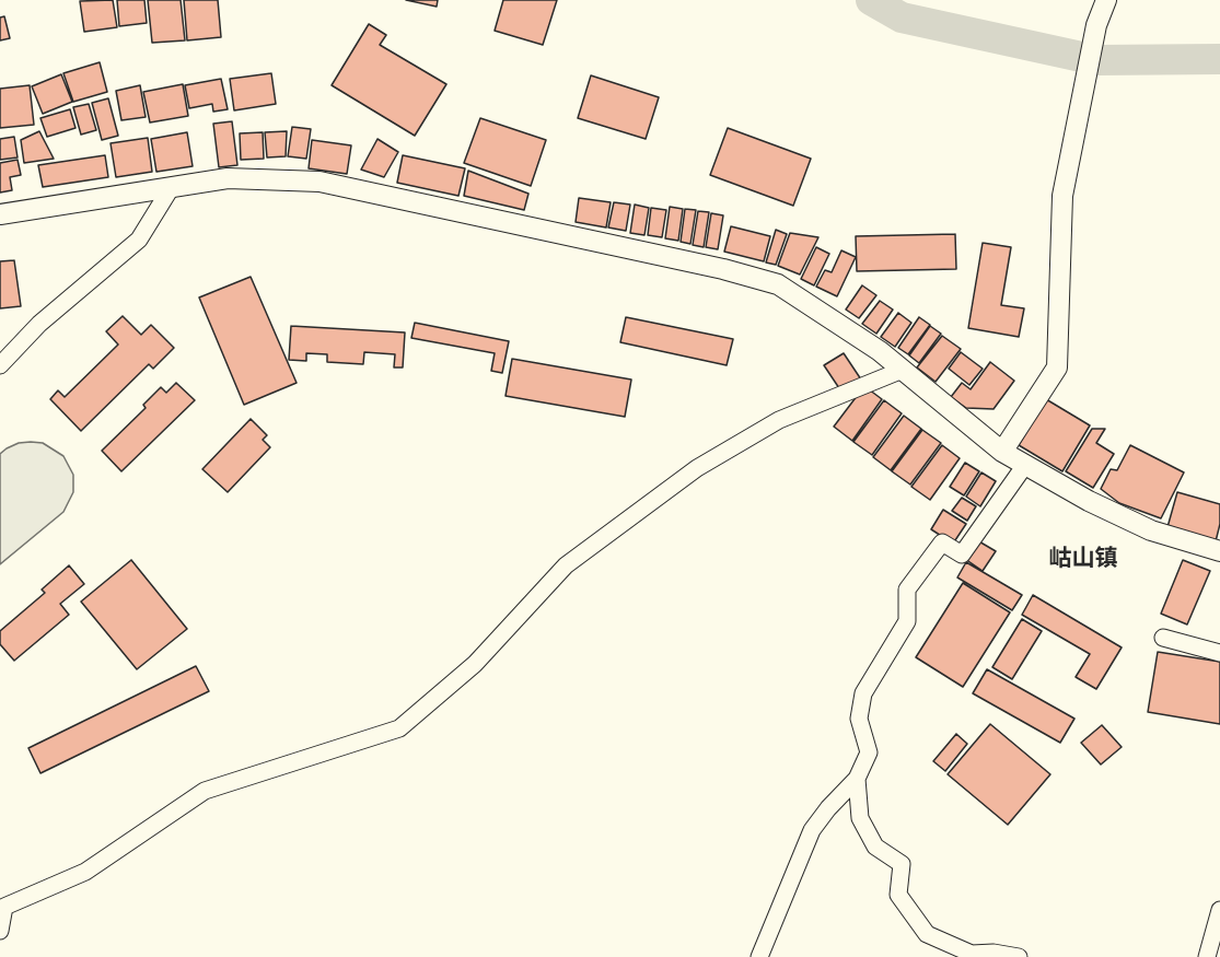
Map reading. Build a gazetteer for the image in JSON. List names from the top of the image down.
{
  "districts": ["岵山镇"]
}
